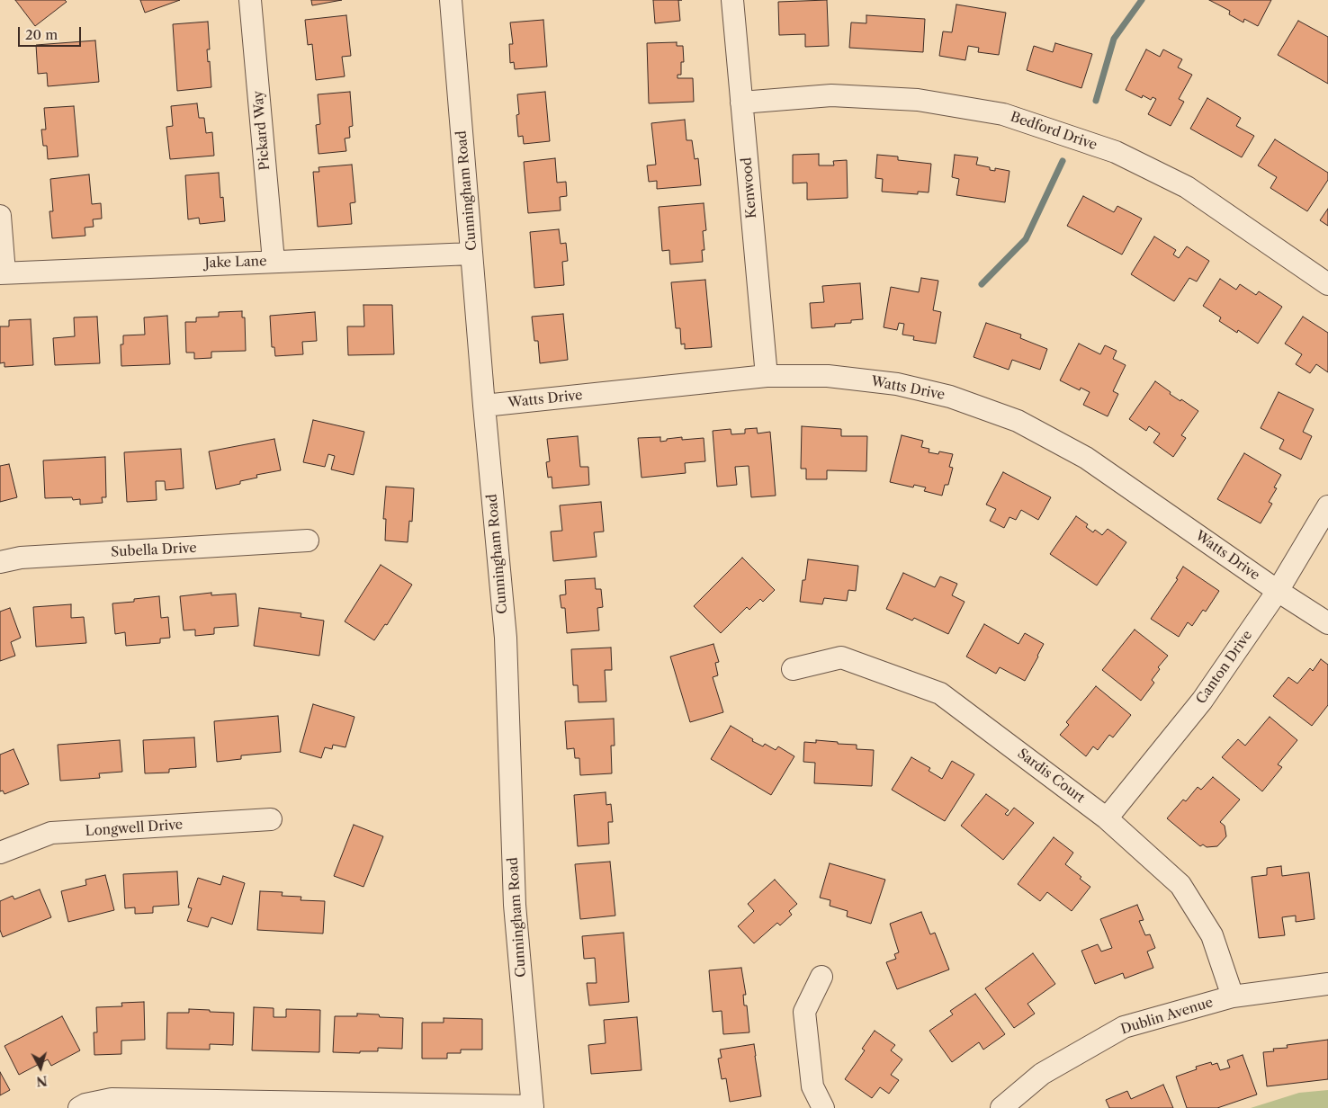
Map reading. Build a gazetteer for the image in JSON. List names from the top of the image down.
{
  "streets": {
    "street": [
      "Pickard Way",
      "Bedford Drive",
      "Kenwood",
      "Cunningham Road",
      "Jake Lane",
      "Watts Drive",
      "Subella Drive",
      "Canton Drive",
      "Sardis Court",
      "Longwell Drive",
      "Dublin Avenue"
    ]
  },
  "crossings": [
    ["Pickard Way", "Jake Lane"],
    ["Bedford Drive", "Kenwood"],
    ["Kenwood", "Watts Drive"],
    ["Cunningham Road", "Jake Lane"],
    ["Cunningham Road", "Watts Drive"],
    ["Watts Drive", "Canton Drive"],
    ["Canton Drive", "Sardis Court"],
    ["Sardis Court", "Dublin Avenue"]
  ],
  "scale_bar": "20 m",
  "north": "bottom"
}
